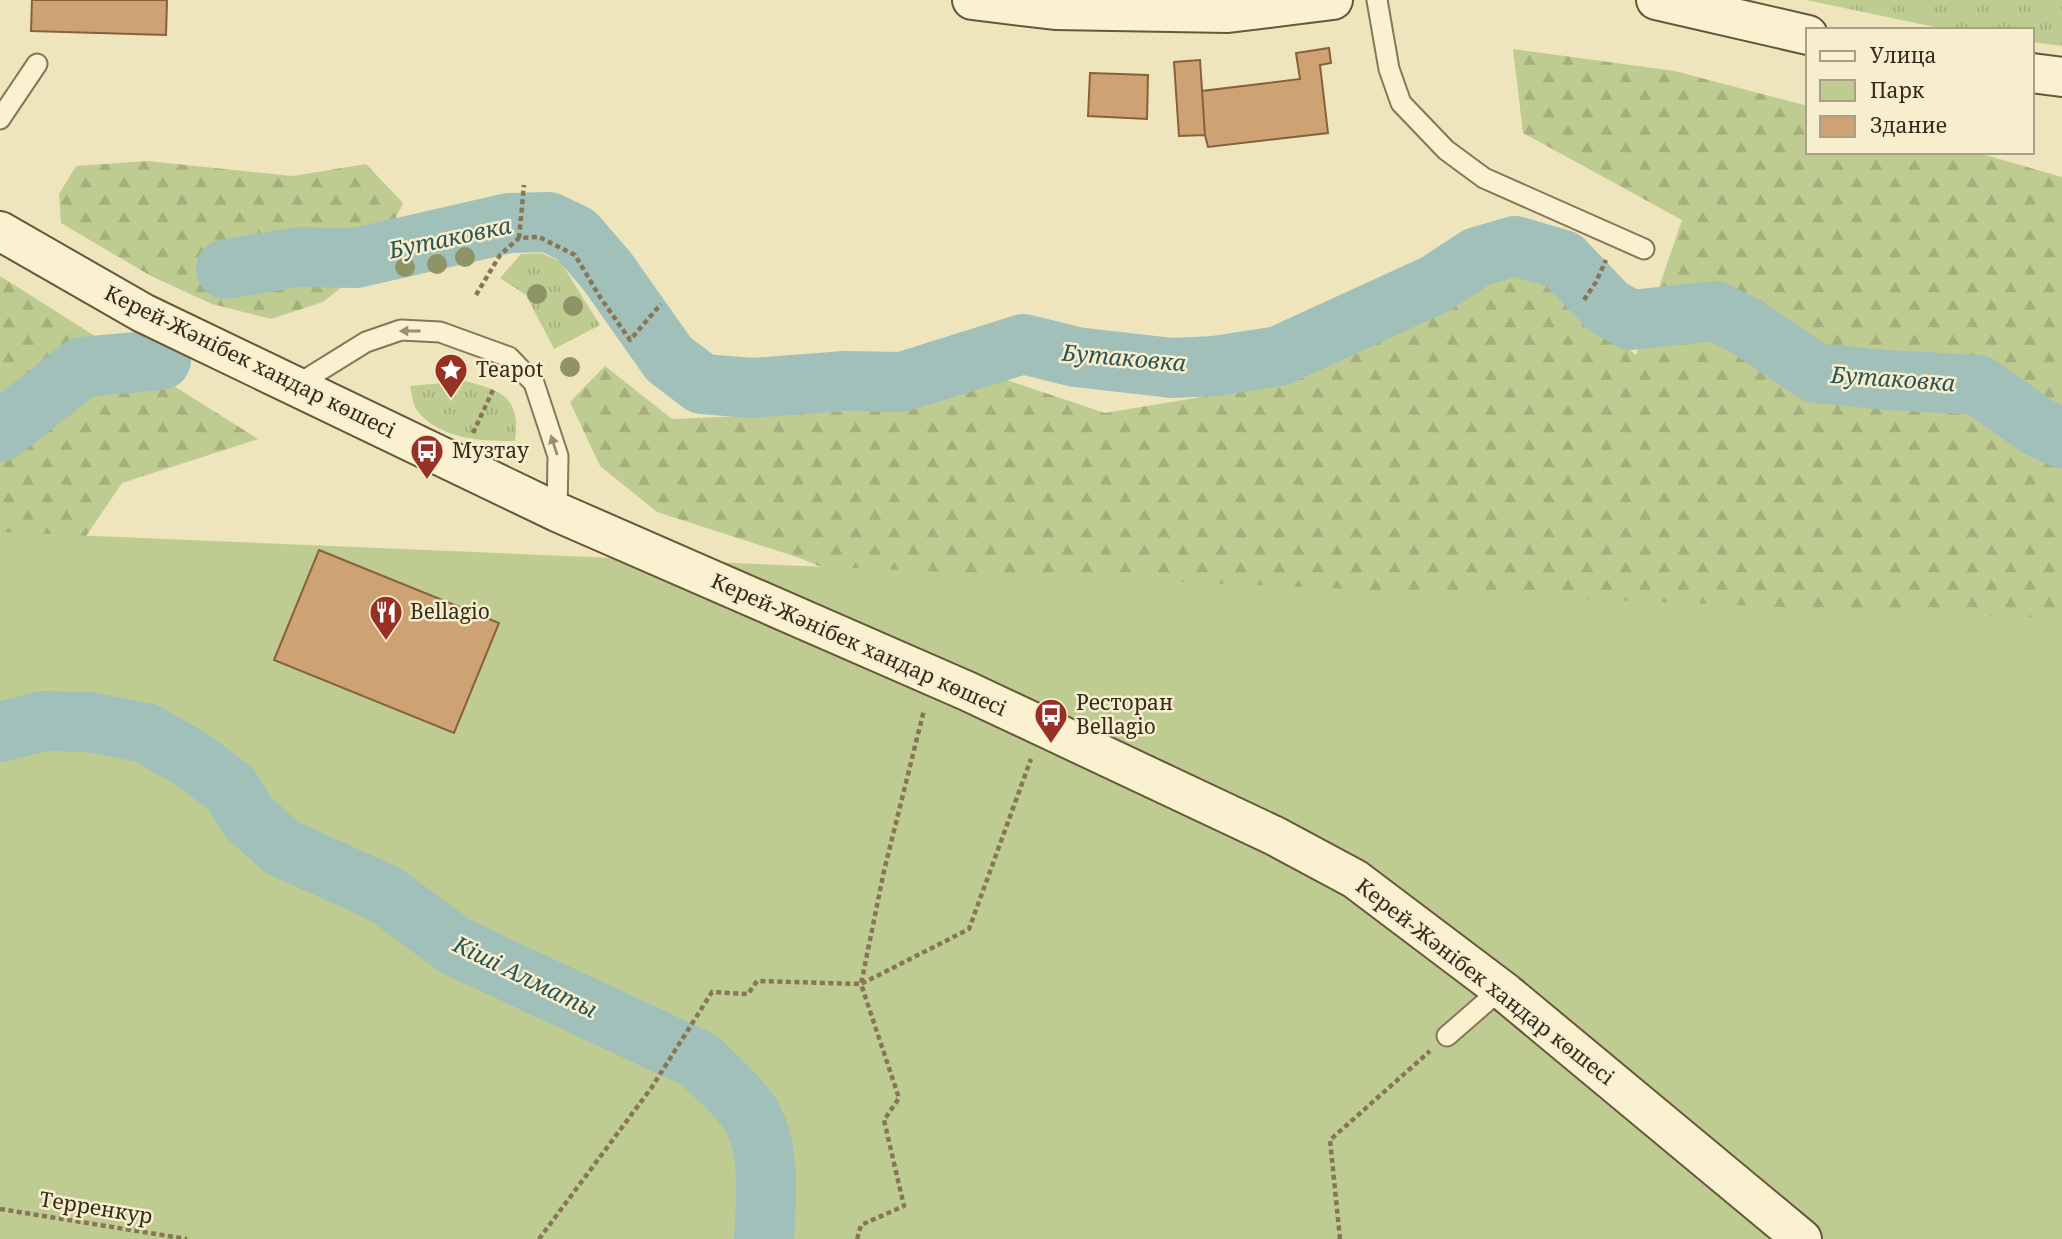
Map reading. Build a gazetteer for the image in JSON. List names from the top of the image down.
{
  "streets": {
    "main road": ["Керей-Жәнібек хандар көшесі"],
    "path": ["Терренкур"]
  },
  "water": ["Бутаковка", "Кіші Алматы"],
  "places": {
    "place": ["Teapot"],
    "bus stop": ["Музтау", "Ресторан Bellagio"],
    "restaurant": ["Bellagio"]
  },
  "legend": ["Улица", "Парк", "Здание"]
}
